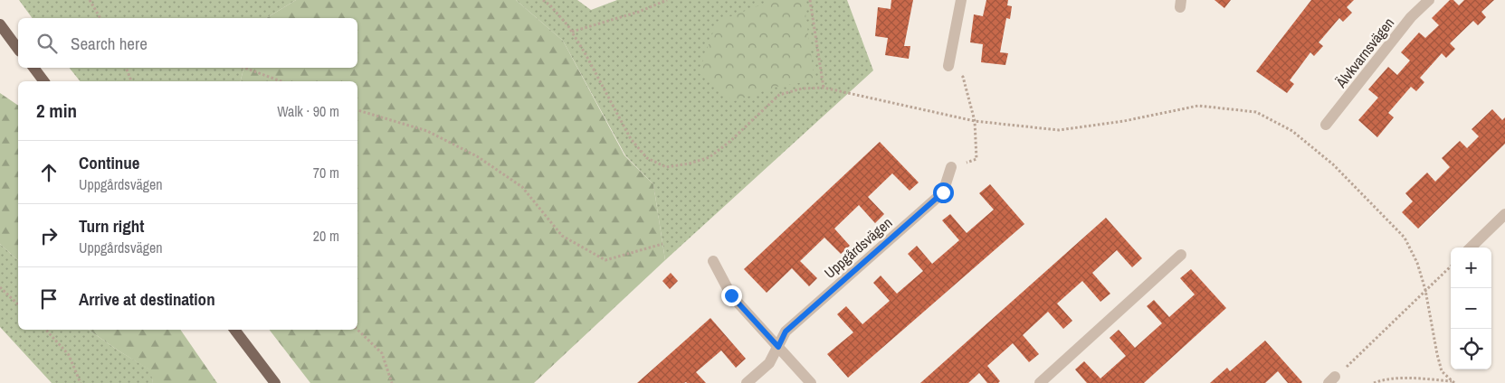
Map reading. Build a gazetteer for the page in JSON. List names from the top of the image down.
{
  "streets": {
    "street": ["Älvkvarnsvägen", "Uppgårdsvägen"]
  },
  "page": {
    "search": "Search here",
    "heading": ["2 min", "Walk · 90 m"],
    "list": [
      ["Continue", "Uppgårdsvägen", "70 m"],
      ["Turn right", "Uppgårdsvägen", "20 m"],
      "Arrive at destination"
    ],
    "map_buttons": ["+", "−"]
  }
}
